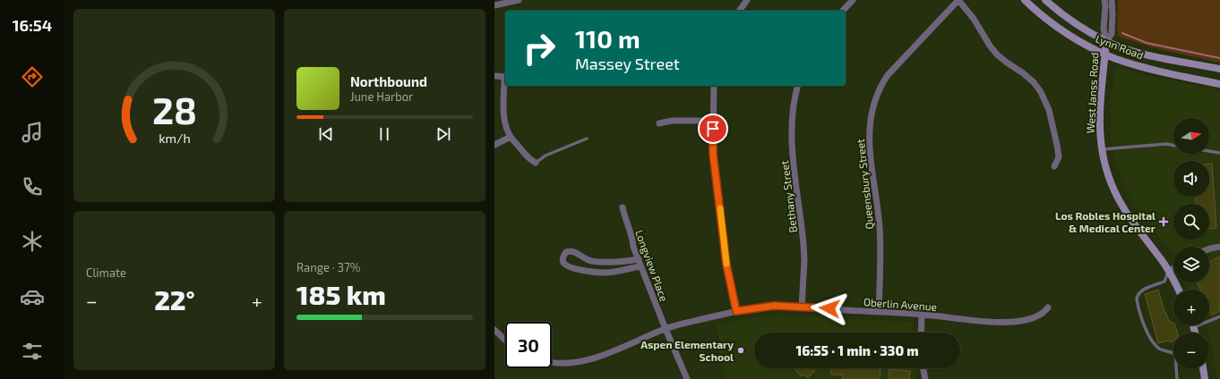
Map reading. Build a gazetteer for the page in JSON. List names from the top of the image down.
{
  "streets": {
    "main road": ["Lynn Road", "West Janss Road"],
    "street": [
      "Queensbury Street",
      "Bethany Street",
      "Longview Place",
      "Oberlin Avenue"
    ]
  },
  "crossings": [
    ["Lynn Road", "West Janss Road"],
    ["Queensbury Street", "Oberlin Avenue"],
    ["Bethany Street", "Oberlin Avenue"],
    ["Longview Place", "Oberlin Avenue"]
  ],
  "places": {
    "health": ["Los Robles Hospital & Medical Center"],
    "other": ["Aspen Elementary School"]
  },
  "north": "right",
  "page": {
    "tabs": "16:54",
    "turn": ["110 m", "Massey Street"],
    "song": ["Northbound", "June Harbor"],
    "map_buttons": ["+", "−"],
    "tile": [
      "Climate",
      ["Range · 37%", "185 km"]
    ],
    "heat": ["−", "22°", "+"],
    "limit": "30",
    "trip": "16:55 · 1 min · 330 m",
    "gauge": ["28", "km/h"]
  }
}
